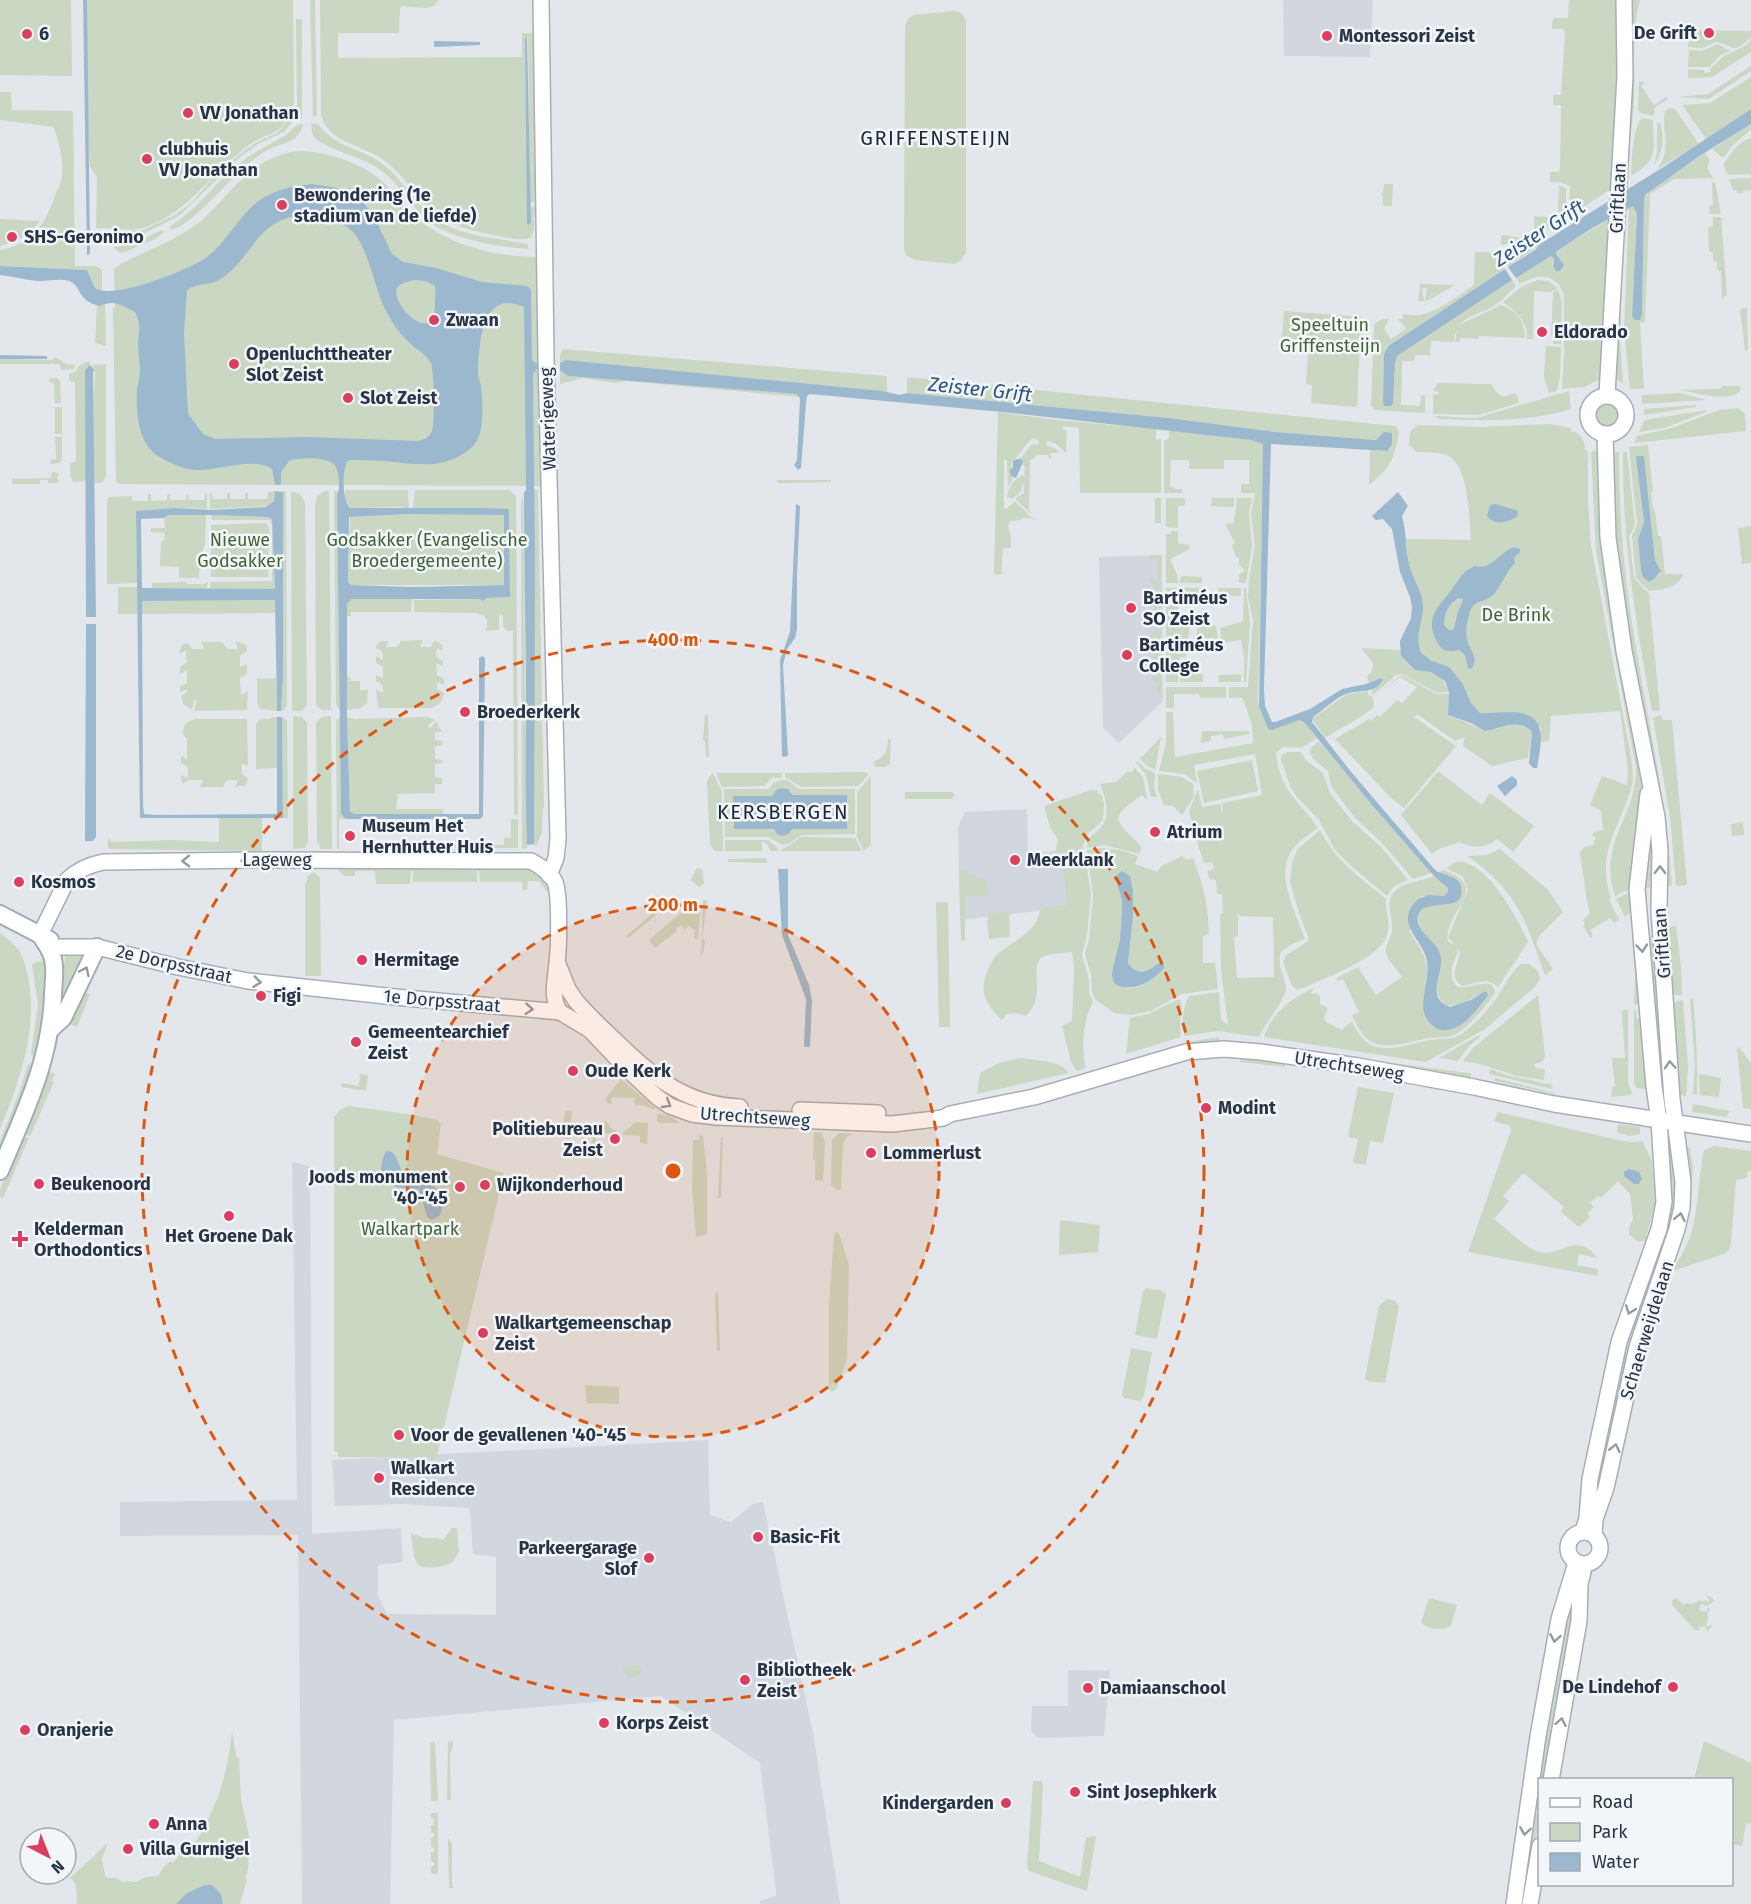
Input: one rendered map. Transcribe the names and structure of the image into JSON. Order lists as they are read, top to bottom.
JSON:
{
  "streets": {
    "street": [
      "Griftlaan",
      "Waterigeweg",
      "Lageweg",
      "2e Dorpsstraat",
      "1e Dorpsstraat",
      "Utrechtseweg",
      "Schaerweijdelaan"
    ]
  },
  "crossings": [
    ["Griftlaan", "Utrechtseweg"],
    ["Griftlaan", "Schaerweijdelaan"],
    ["2e Dorpsstraat", "1e Dorpsstraat"],
    ["1e Dorpsstraat", "Utrechtseweg"],
    ["Utrechtseweg", "Schaerweijdelaan"]
  ],
  "one_way": ["Lageweg", "2e Dorpsstraat", "1e Dorpsstraat"],
  "districts": ["GRIFFENSTEIJN", "KERSBERGEN"],
  "water": ["Zeister Grift"],
  "parks": [
    "Speeltuin Griffensteijn",
    "Nieuwe Godsakker",
    "Godsakker (Evangelische Broedergemeente)",
    "De Brink",
    "Walkartpark"
  ],
  "places": {
    "other": [
      "De Grift",
      "6",
      "Montessori Zeist",
      "VV Jonathan",
      "clubhuis VV Jonathan",
      "Bewondering (1e stadium van de liefde)",
      "SHS-Geronimo",
      "Zwaan",
      "Eldorado",
      "Openluchttheater Slot Zeist",
      "Slot Zeist",
      "Bartiméus SO Zeist",
      "Bartiméus College",
      "Broederkerk",
      "Atrium",
      "Museum Het Hernhutter Huis",
      "Meerklank",
      "Kosmos",
      "Hermitage",
      "Figi",
      "Gemeentearchief Zeist",
      "Oude Kerk",
      "Modint",
      "Politiebureau Zeist",
      "Lommerlust",
      "Beukenoord",
      "Wijkonderhoud",
      "Joods monument '40-'45",
      "Het Groene Dak",
      "Walkartgemeenschap Zeist",
      "Voor de gevallenen '40-'45",
      "Walkart Residence",
      "Basic-Fit",
      "Parkeergarage Slof",
      "Bibliotheek Zeist",
      "De Lindehof",
      "Damiaanschool",
      "Korps Zeist",
      "Oranjerie",
      "Sint Josephkerk",
      "Kindergarden",
      "Anna",
      "Villa Gurnigel"
    ],
    "health": ["Kelderman Orthodontics"]
  },
  "legend": ["Road", "Park", "Water"],
  "north": "bottom right",
  "rings": ["400 m", "200 m"]
}
